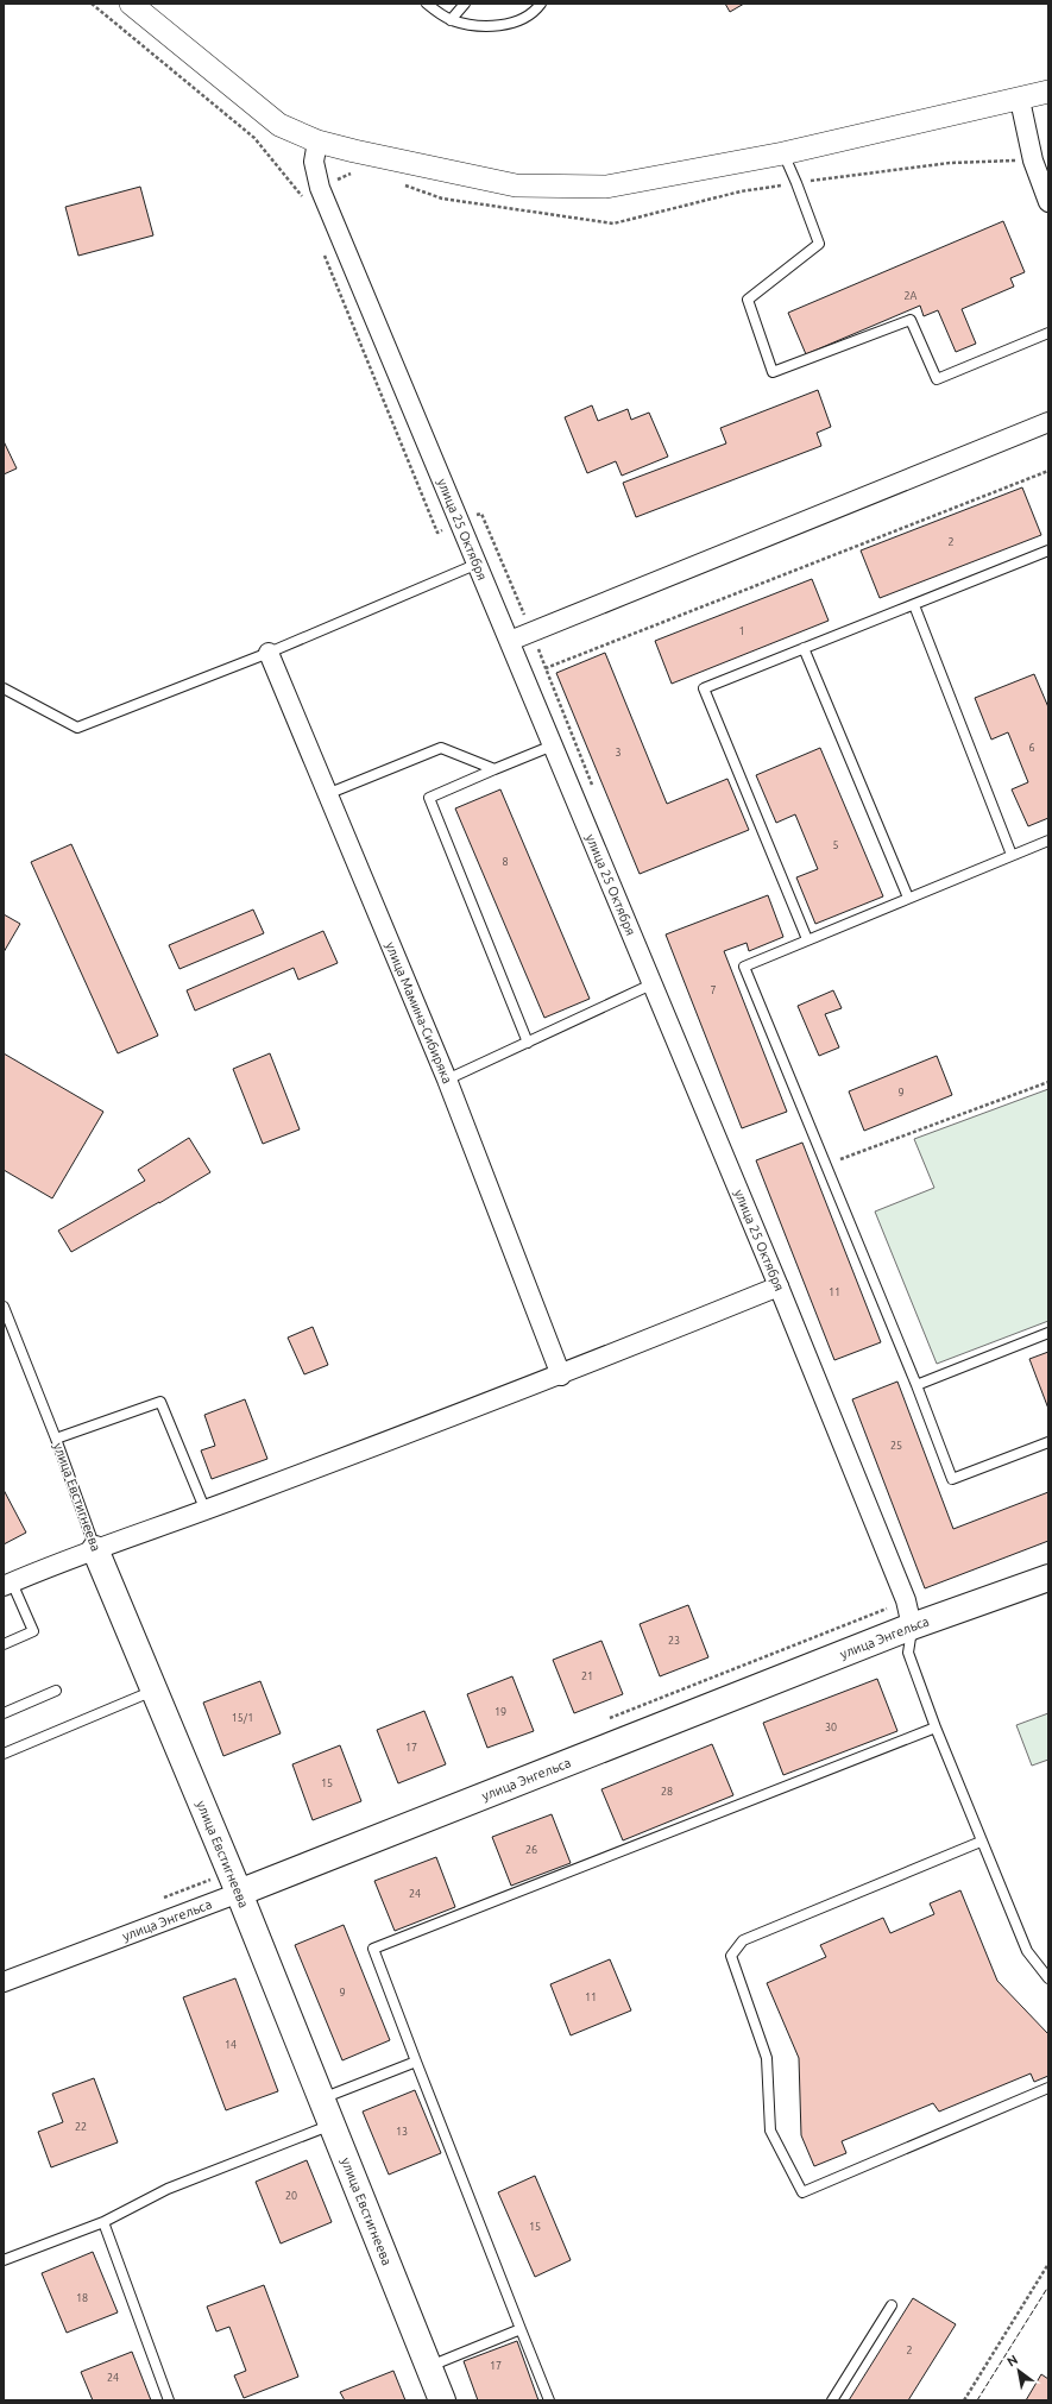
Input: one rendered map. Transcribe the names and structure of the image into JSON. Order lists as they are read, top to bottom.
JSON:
{
  "streets": {
    "main road": ["улица Евстигнеева", "улица Энгельса"],
    "street": ["улица 25 Октября", "улица Мамина-Сибиряка"]
  },
  "crossings": [
    ["улица 25 Октября", "улица Энгельса"],
    ["улица Евстигнеева", "улица Энгельса"]
  ],
  "house_numbers": [
    "2А",
    "2",
    "1",
    "6",
    "3",
    "5",
    "8",
    "7",
    "9",
    "11",
    "25",
    "23",
    "21",
    "19",
    "15/1",
    "30",
    "17",
    "15",
    "28",
    "26",
    "24",
    "9",
    "11",
    "14",
    "22",
    "13",
    "20",
    "15",
    "18",
    "2",
    "17",
    "24"
  ],
  "north": "top left"
}
